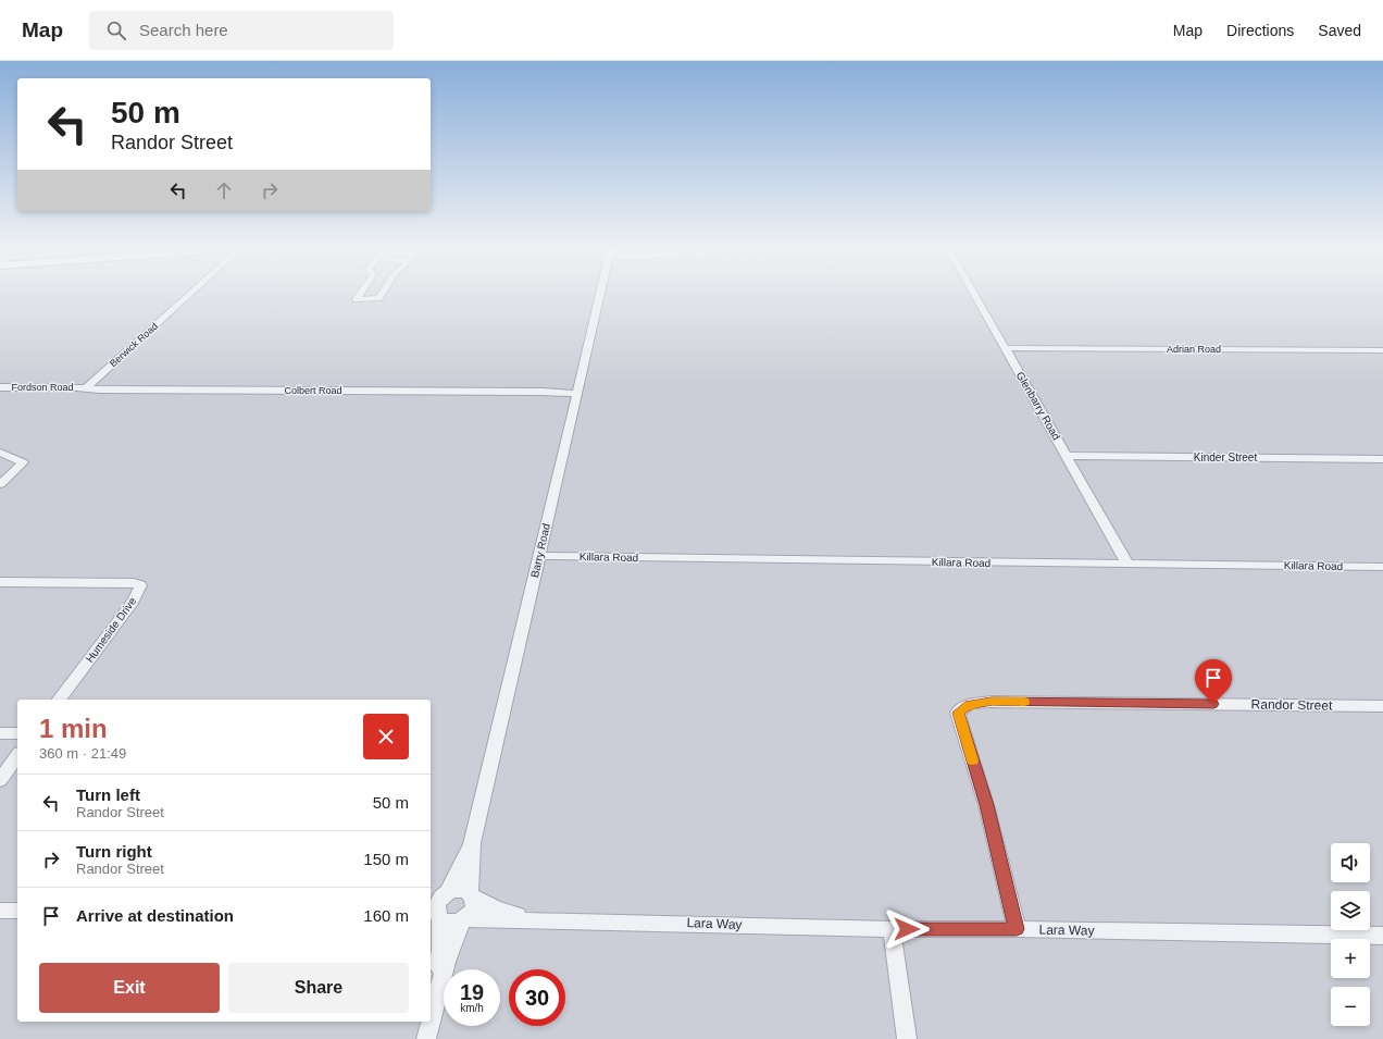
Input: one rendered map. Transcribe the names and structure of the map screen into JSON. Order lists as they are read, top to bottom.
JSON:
{
  "streets": {
    "street": [
      "Berwick Road",
      "Adrian Road",
      "Fordson Road",
      "Colbert Road",
      "Glenbarry Road",
      "Kinder Street",
      "Barry Road",
      "Killara Road",
      "Humeside Drive",
      "Randor Street",
      "Lara Way"
    ]
  },
  "crossings": [
    ["Berwick Road", "Fordson Road"],
    ["Berwick Road", "Colbert Road"],
    ["Adrian Road", "Glenbarry Road"],
    ["Fordson Road", "Colbert Road"],
    ["Colbert Road", "Barry Road"],
    ["Glenbarry Road", "Kinder Street"],
    ["Glenbarry Road", "Killara Road"],
    ["Barry Road", "Killara Road"],
    ["Randor Street", "Lara Way"]
  ],
  "page": {
    "header": "Map",
    "search": "Search here",
    "nav": ["Map", "Directions", "Saved"],
    "turn": ["50 m", "Randor Street"],
    "heading": ["1 min", "360 m · 21:49"],
    "list": [
      {
        "name": "Turn left",
        "note": "Randor Street",
        "value": "50 m"
      },
      {
        "name": "Turn right",
        "note": "Randor Street",
        "value": "150 m"
      },
      {
        "name": "Arrive at destination",
        "value": "160 m"
      }
    ],
    "map_buttons": ["+", "−"],
    "buttons": ["Exit", "Share"],
    "speed": "19 km/h",
    "limit": "30"
  }
}
